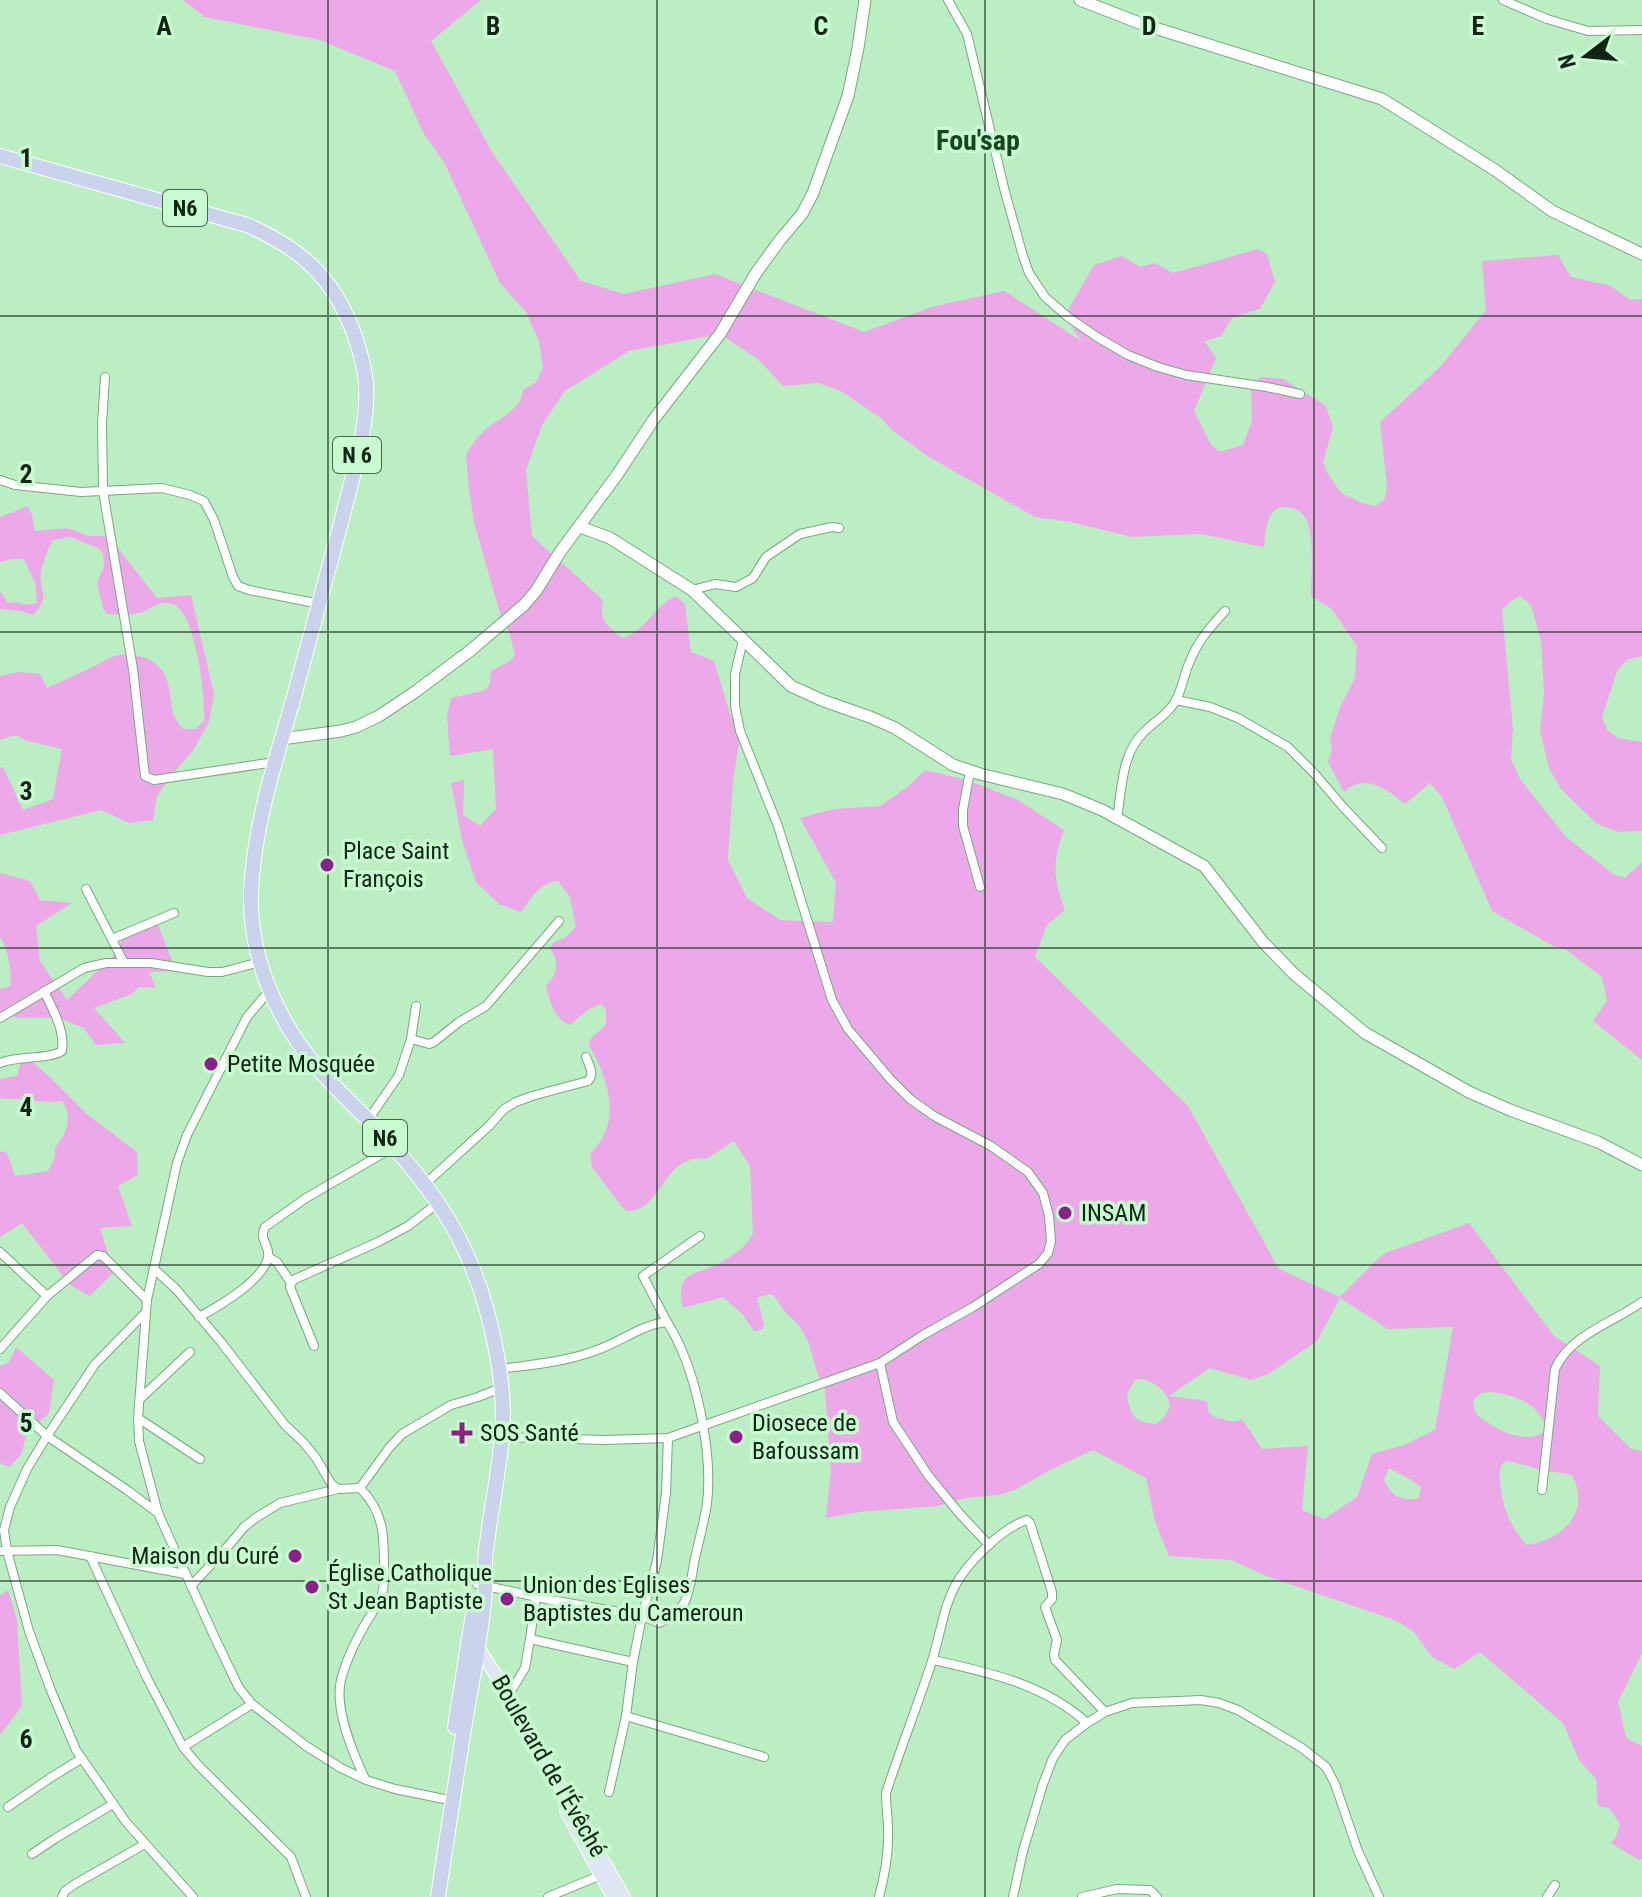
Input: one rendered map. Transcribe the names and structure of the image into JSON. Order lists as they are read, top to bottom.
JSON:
{
  "streets": {
    "highway": ["N6", "N 6"],
    "main road": ["Boulevard de l'Évêché"]
  },
  "crossings": [
    ["N6", "N 6"],
    ["N6", "Boulevard de l'Évêché"]
  ],
  "districts": ["Fou'sap"],
  "places": {
    "other": [
      "Place Saint François",
      "Petite Mosquée",
      "INSAM",
      "Diosece de Bafoussam",
      "Maison du Curé",
      "Église Catholique St Jean Baptiste",
      "Union des Eglises Baptistes du Cameroun"
    ],
    "health": ["SOS Santé"]
  },
  "north": "left",
  "grid": {
    "columns": [
      "A",
      "B",
      "C",
      "D",
      "E"
    ],
    "rows": [
      "1",
      "2",
      "3",
      "4",
      "5",
      "6"
    ]
  }
}
